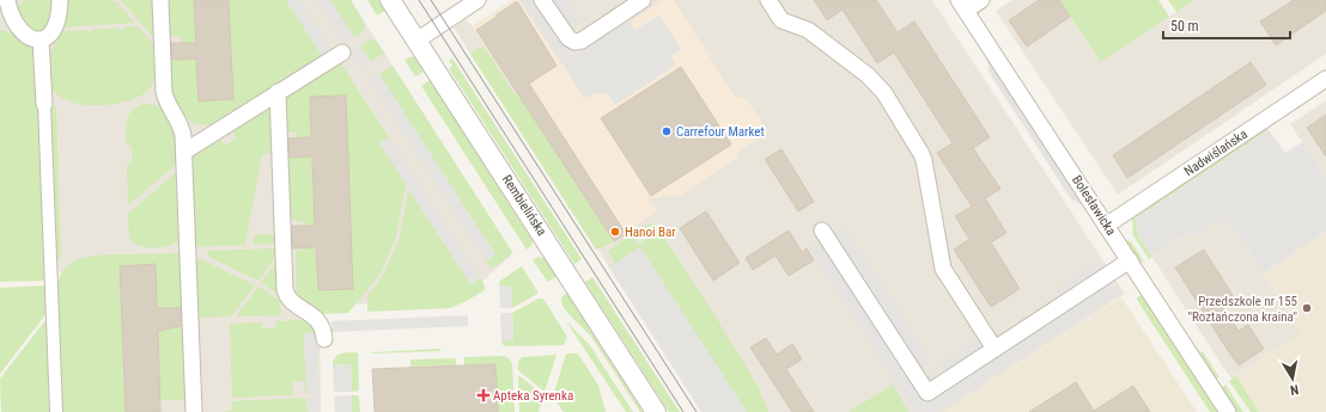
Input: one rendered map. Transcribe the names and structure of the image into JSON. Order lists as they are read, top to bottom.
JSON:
{
  "streets": {
    "street": ["Nadwiślańska", "Rembielińska", "Bolesławicka"]
  },
  "crossings": [
    ["Nadwiślańska", "Bolesławicka"]
  ],
  "places": {
    "other": ["Carrefour Market", "Hanoi Bar", "Przedszkole nr 155 \"Roztańczona kraina\""],
    "health": ["Apteka Syrenka"]
  },
  "scale_bar": "50 m",
  "north": "bottom"
}
